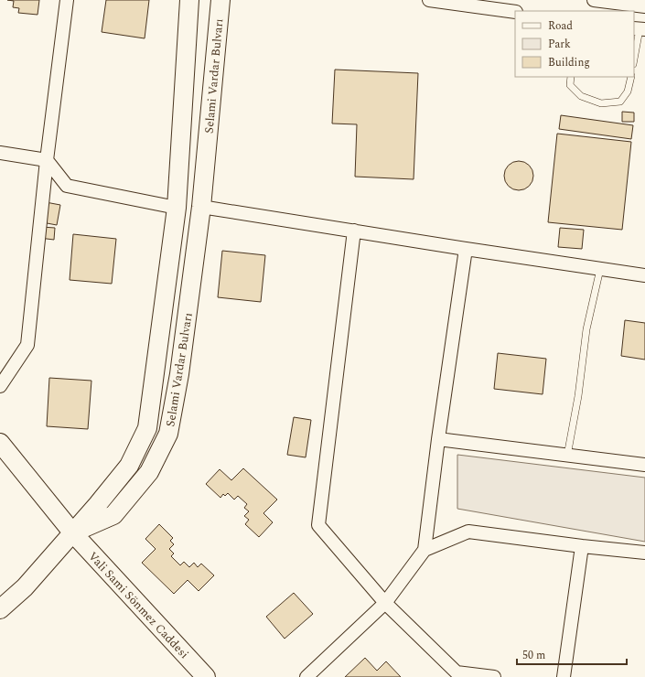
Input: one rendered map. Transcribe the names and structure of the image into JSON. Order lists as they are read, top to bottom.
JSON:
{
  "streets": {
    "street": ["Selami Vardar Bulvarı", "Vali Sami Sönmez Caddesi"]
  },
  "crossings": [
    ["Selami Vardar Bulvarı", "Vali Sami Sönmez Caddesi"]
  ],
  "legend": ["Road", "Park", "Building"],
  "scale_bar": "50 m"
}
